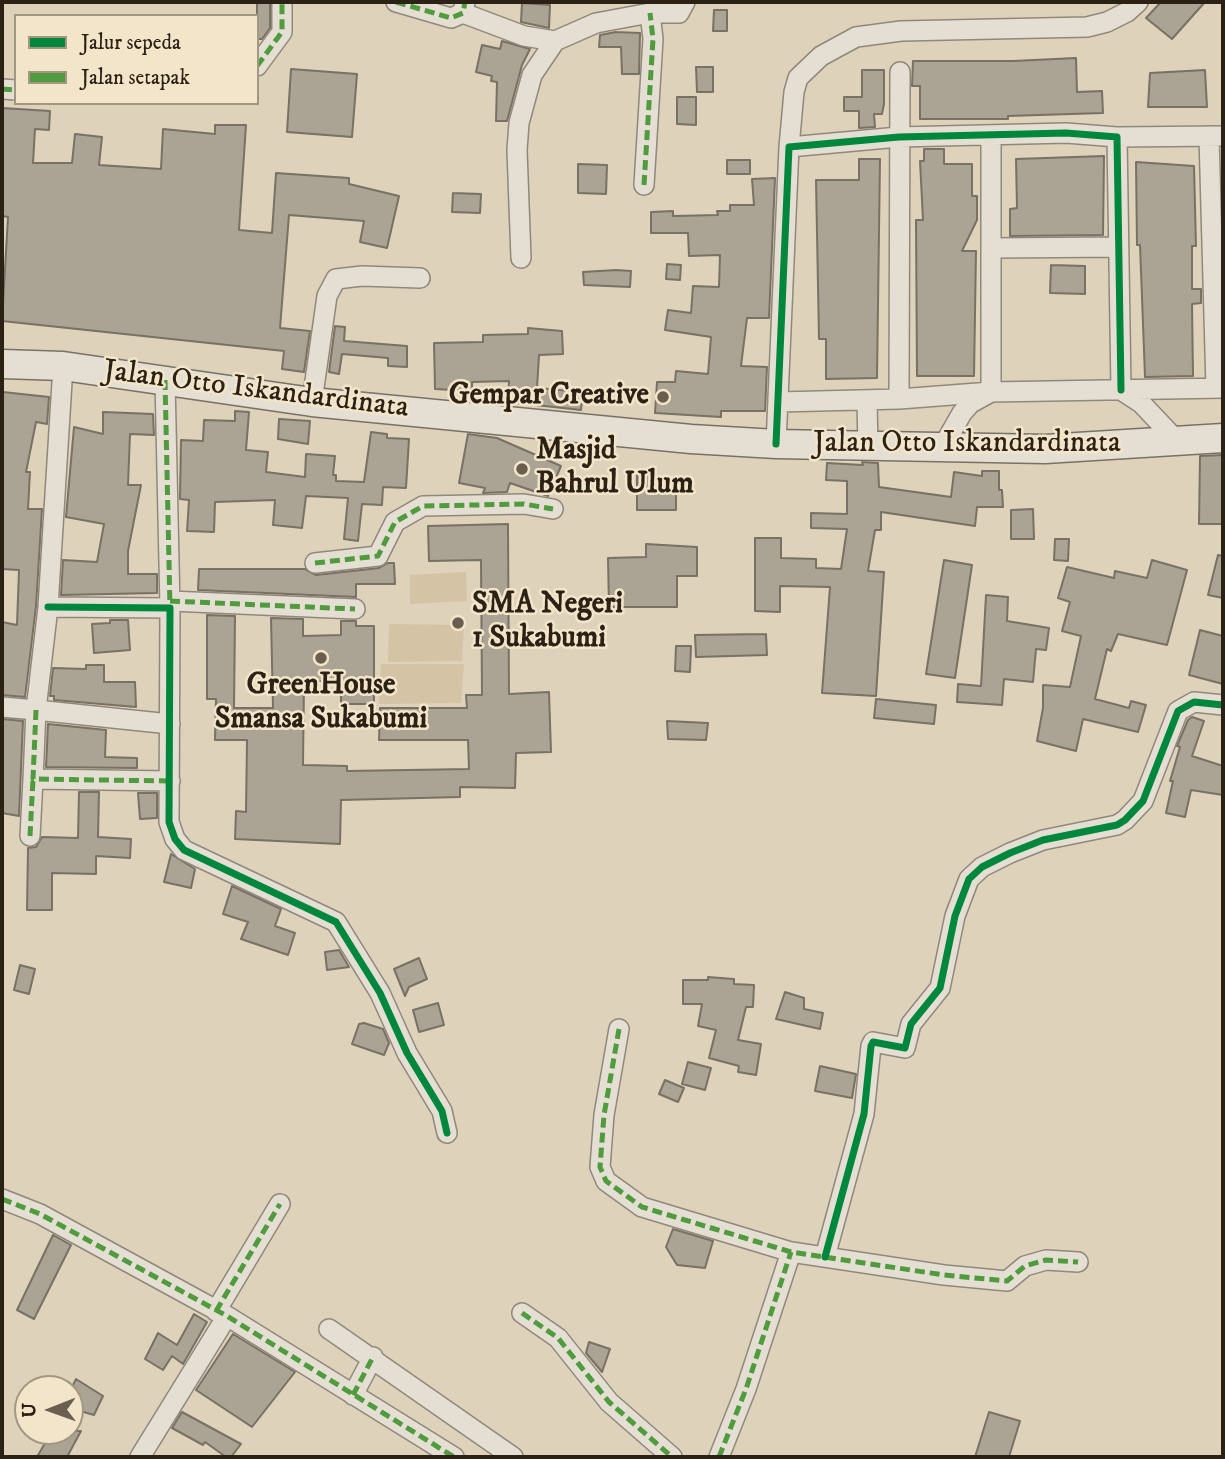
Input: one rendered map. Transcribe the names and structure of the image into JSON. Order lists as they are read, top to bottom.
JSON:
{
  "streets": {
    "main road": ["Jalan Otto Iskandardinata"]
  },
  "places": [
    "Gempar Creative",
    "Masjid Bahrul Ulum",
    "SMA Negeri 1 Sukabumi",
    "GreenHouse Smansa Sukabumi"
  ],
  "legend": ["Jalur sepeda", "Jalan setapak"],
  "north": "left"
}
